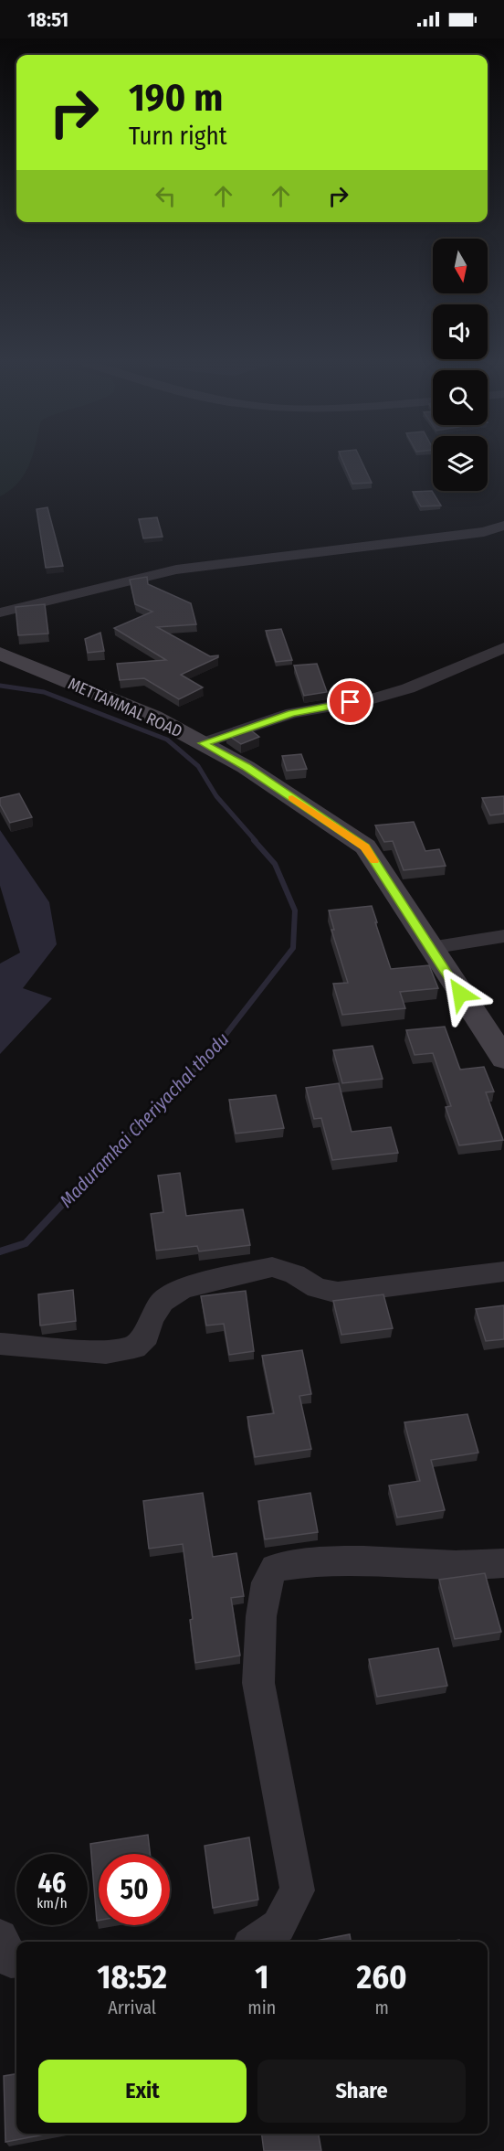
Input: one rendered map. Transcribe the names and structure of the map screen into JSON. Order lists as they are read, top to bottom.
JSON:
{
  "streets": {
    "main road": ["METTAMMAL ROAD"]
  },
  "water": ["Maduramkai Cheriyachal thodu"],
  "north": "bottom",
  "page": {
    "status": "18:51",
    "turn": ["190 m", "Turn right"],
    "speed": "46 km/h",
    "limit": "50",
    "eta": [
      "18:52",
      "Arrival",
      "1",
      "min",
      "260",
      "m"
    ],
    "buttons": ["Exit", "Share"]
  }
}
